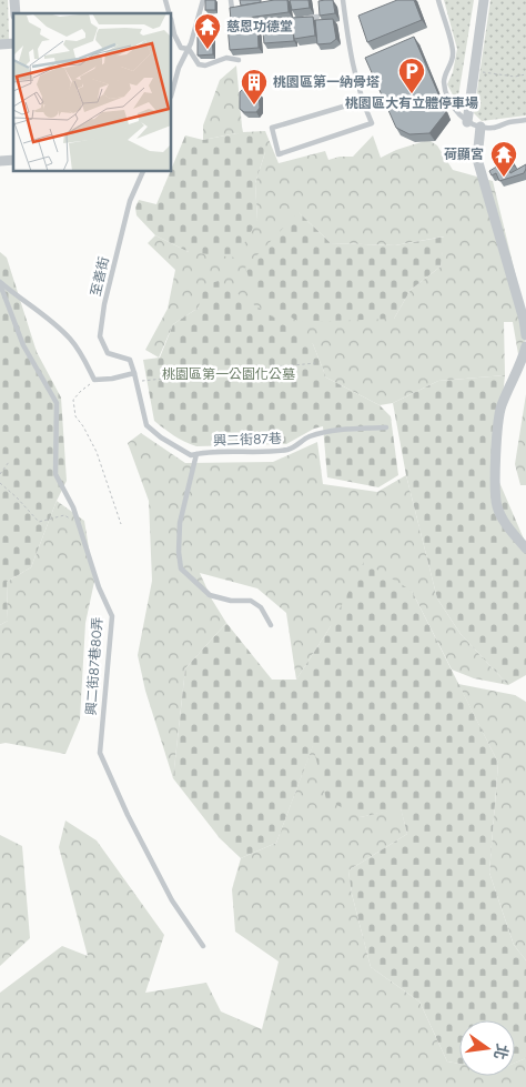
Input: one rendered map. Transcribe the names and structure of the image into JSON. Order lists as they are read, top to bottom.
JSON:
{
  "streets": {
    "lane": ["至善街", "興二街87巷", "興二街87巷80弄"]
  },
  "crossings": [
    ["至善街", "興二街87巷"]
  ],
  "parks": ["桃園區第一公園化公墓"],
  "places": {
    "temple": ["慈恩功德堂", "荷顯宮"],
    "parking": ["桃園區大有立體停車場"],
    "building": ["桃園區第一納骨塔"]
  },
  "north": "right"
}
